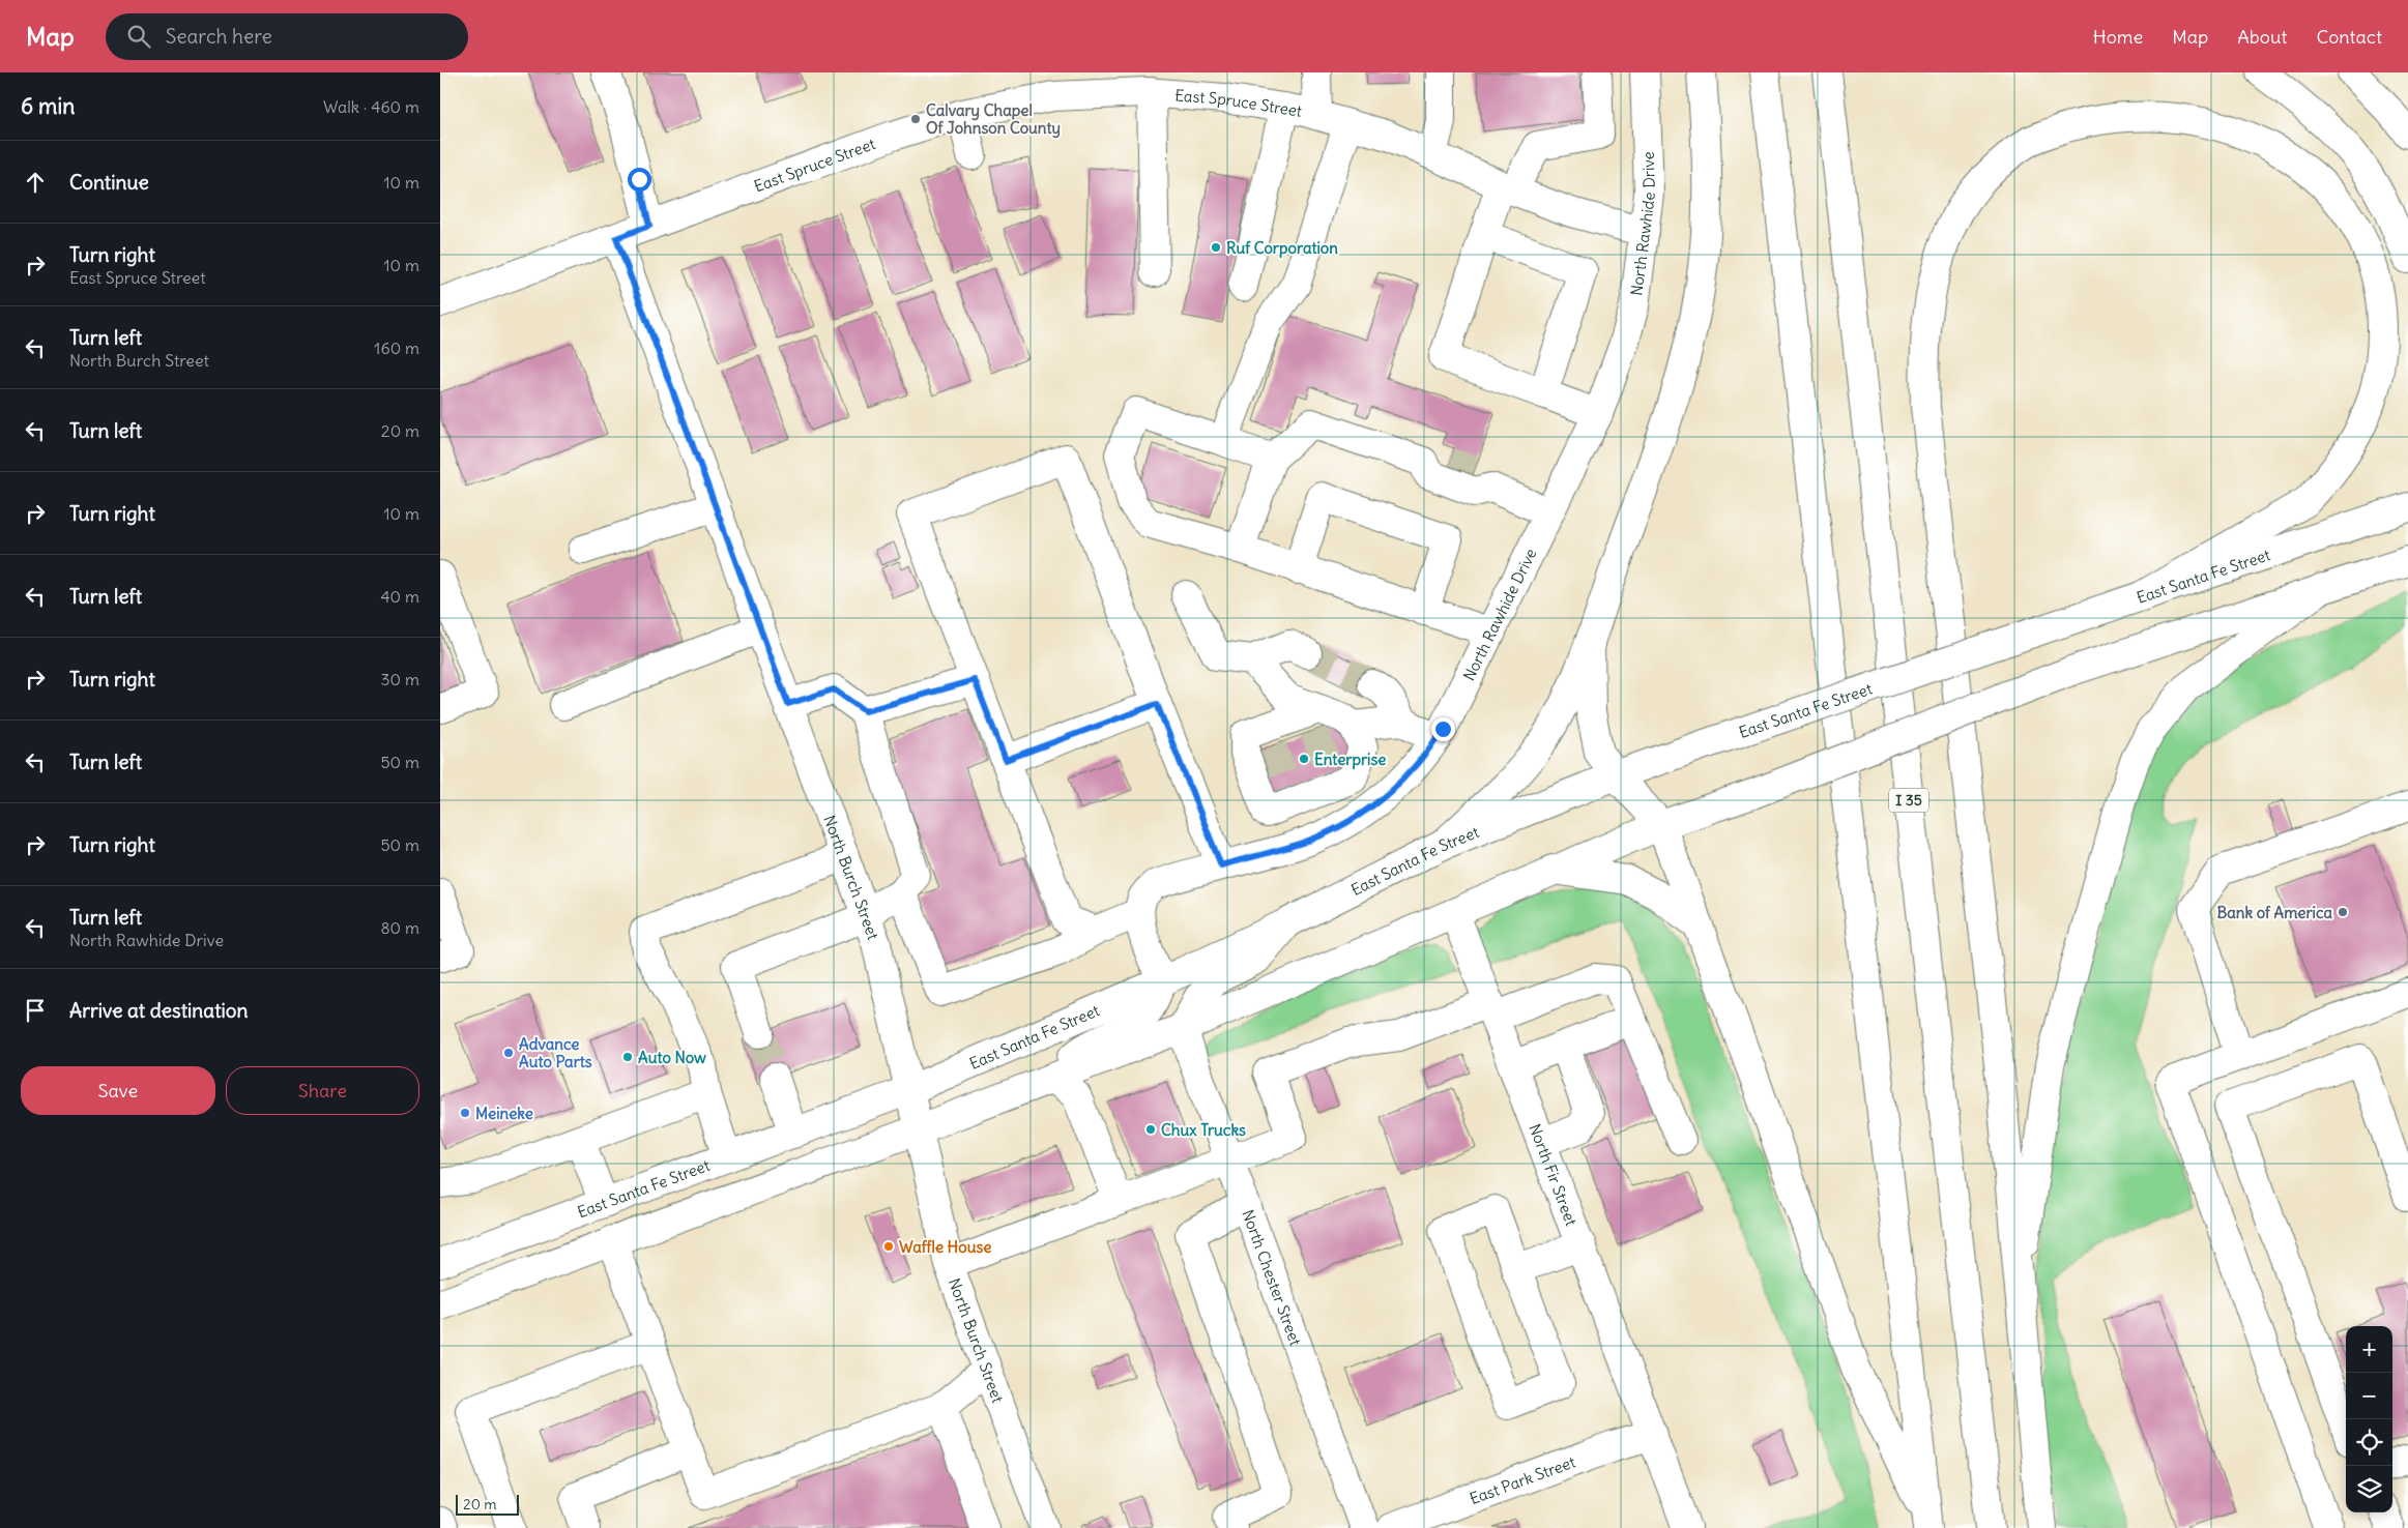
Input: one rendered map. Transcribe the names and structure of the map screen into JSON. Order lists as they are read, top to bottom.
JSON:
{
  "streets": {
    "main road": [
      "East Spruce Street",
      "North Rawhide Drive",
      "East Santa Fe Street",
      "I 35",
      "North Burch Street",
      "North Fir Street",
      "North Chester Street",
      "East Park Street"
    ]
  },
  "crossings": [
    ["East Spruce Street", "North Rawhide Drive"],
    ["East Spruce Street", "North Burch Street"],
    ["East Santa Fe Street", "North Burch Street"],
    ["North Fir Street", "East Park Street"]
  ],
  "places": [
    "Calvary Chapel Of Johnson County",
    "Ruf Corporation",
    "Enterprise",
    "Bank of America",
    "Advance Auto Parts",
    "Auto Now",
    "Meineke",
    "Chux Trucks",
    "Waffle House"
  ],
  "scale_bar": "20 m",
  "page": {
    "header": "Map",
    "search": "Search here",
    "nav": [
      "Home",
      "Map",
      "About",
      "Contact"
    ],
    "heading": ["6 min", "Walk · 460 m"],
    "list": [
      ["Continue", "10 m"],
      ["Turn right", "East Spruce Street", "10 m"],
      ["Turn left", "North Burch Street", "160 m"],
      ["Turn left", "20 m"],
      ["Turn right", "10 m"],
      ["Turn left", "40 m"],
      ["Turn right", "30 m"],
      ["Turn left", "50 m"],
      ["Turn right", "50 m"],
      ["Turn left", "North Rawhide Drive", "80 m"],
      "Arrive at destination"
    ],
    "buttons": ["Save", "Share"],
    "map_buttons": ["+", "−"],
    "scale": "20 m"
  }
}
